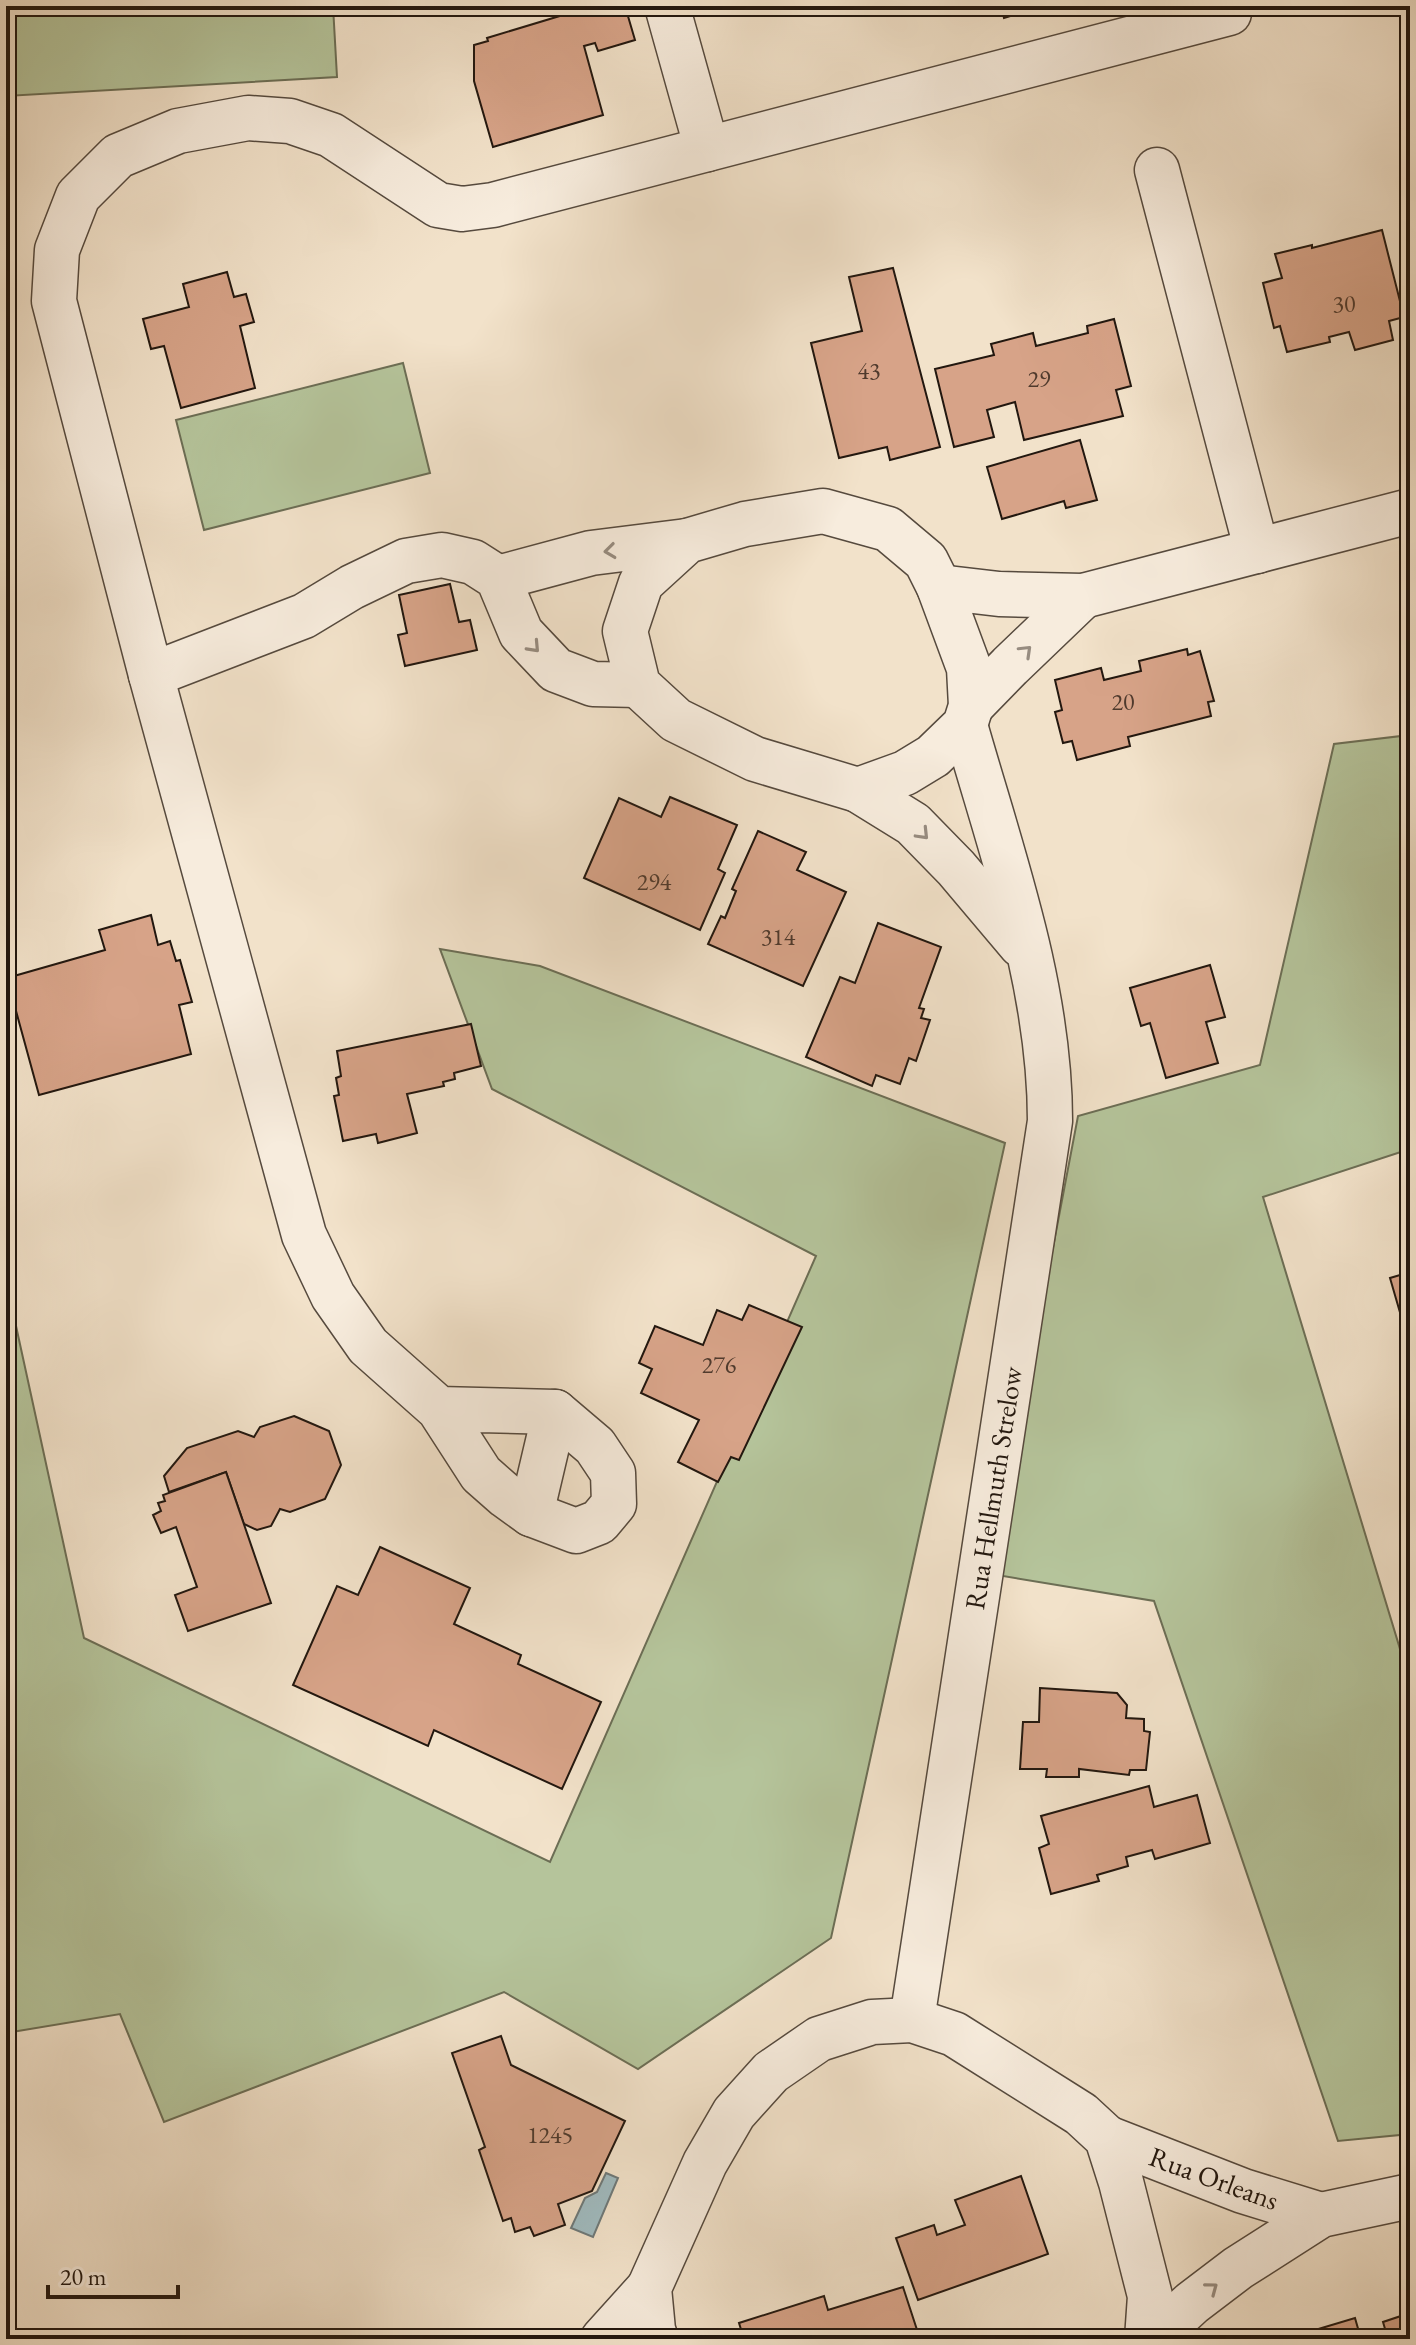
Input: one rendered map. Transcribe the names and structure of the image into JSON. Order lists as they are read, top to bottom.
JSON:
{
  "streets": {
    "street": ["Rua Hellmuth Strelow", "Rua Orleans"]
  },
  "one_way": ["Rua Orleans"],
  "house_numbers": [
    "30",
    "43",
    "29",
    "20",
    "294",
    "314",
    "276",
    "1245"
  ],
  "scale_bar": "20 m"
}
